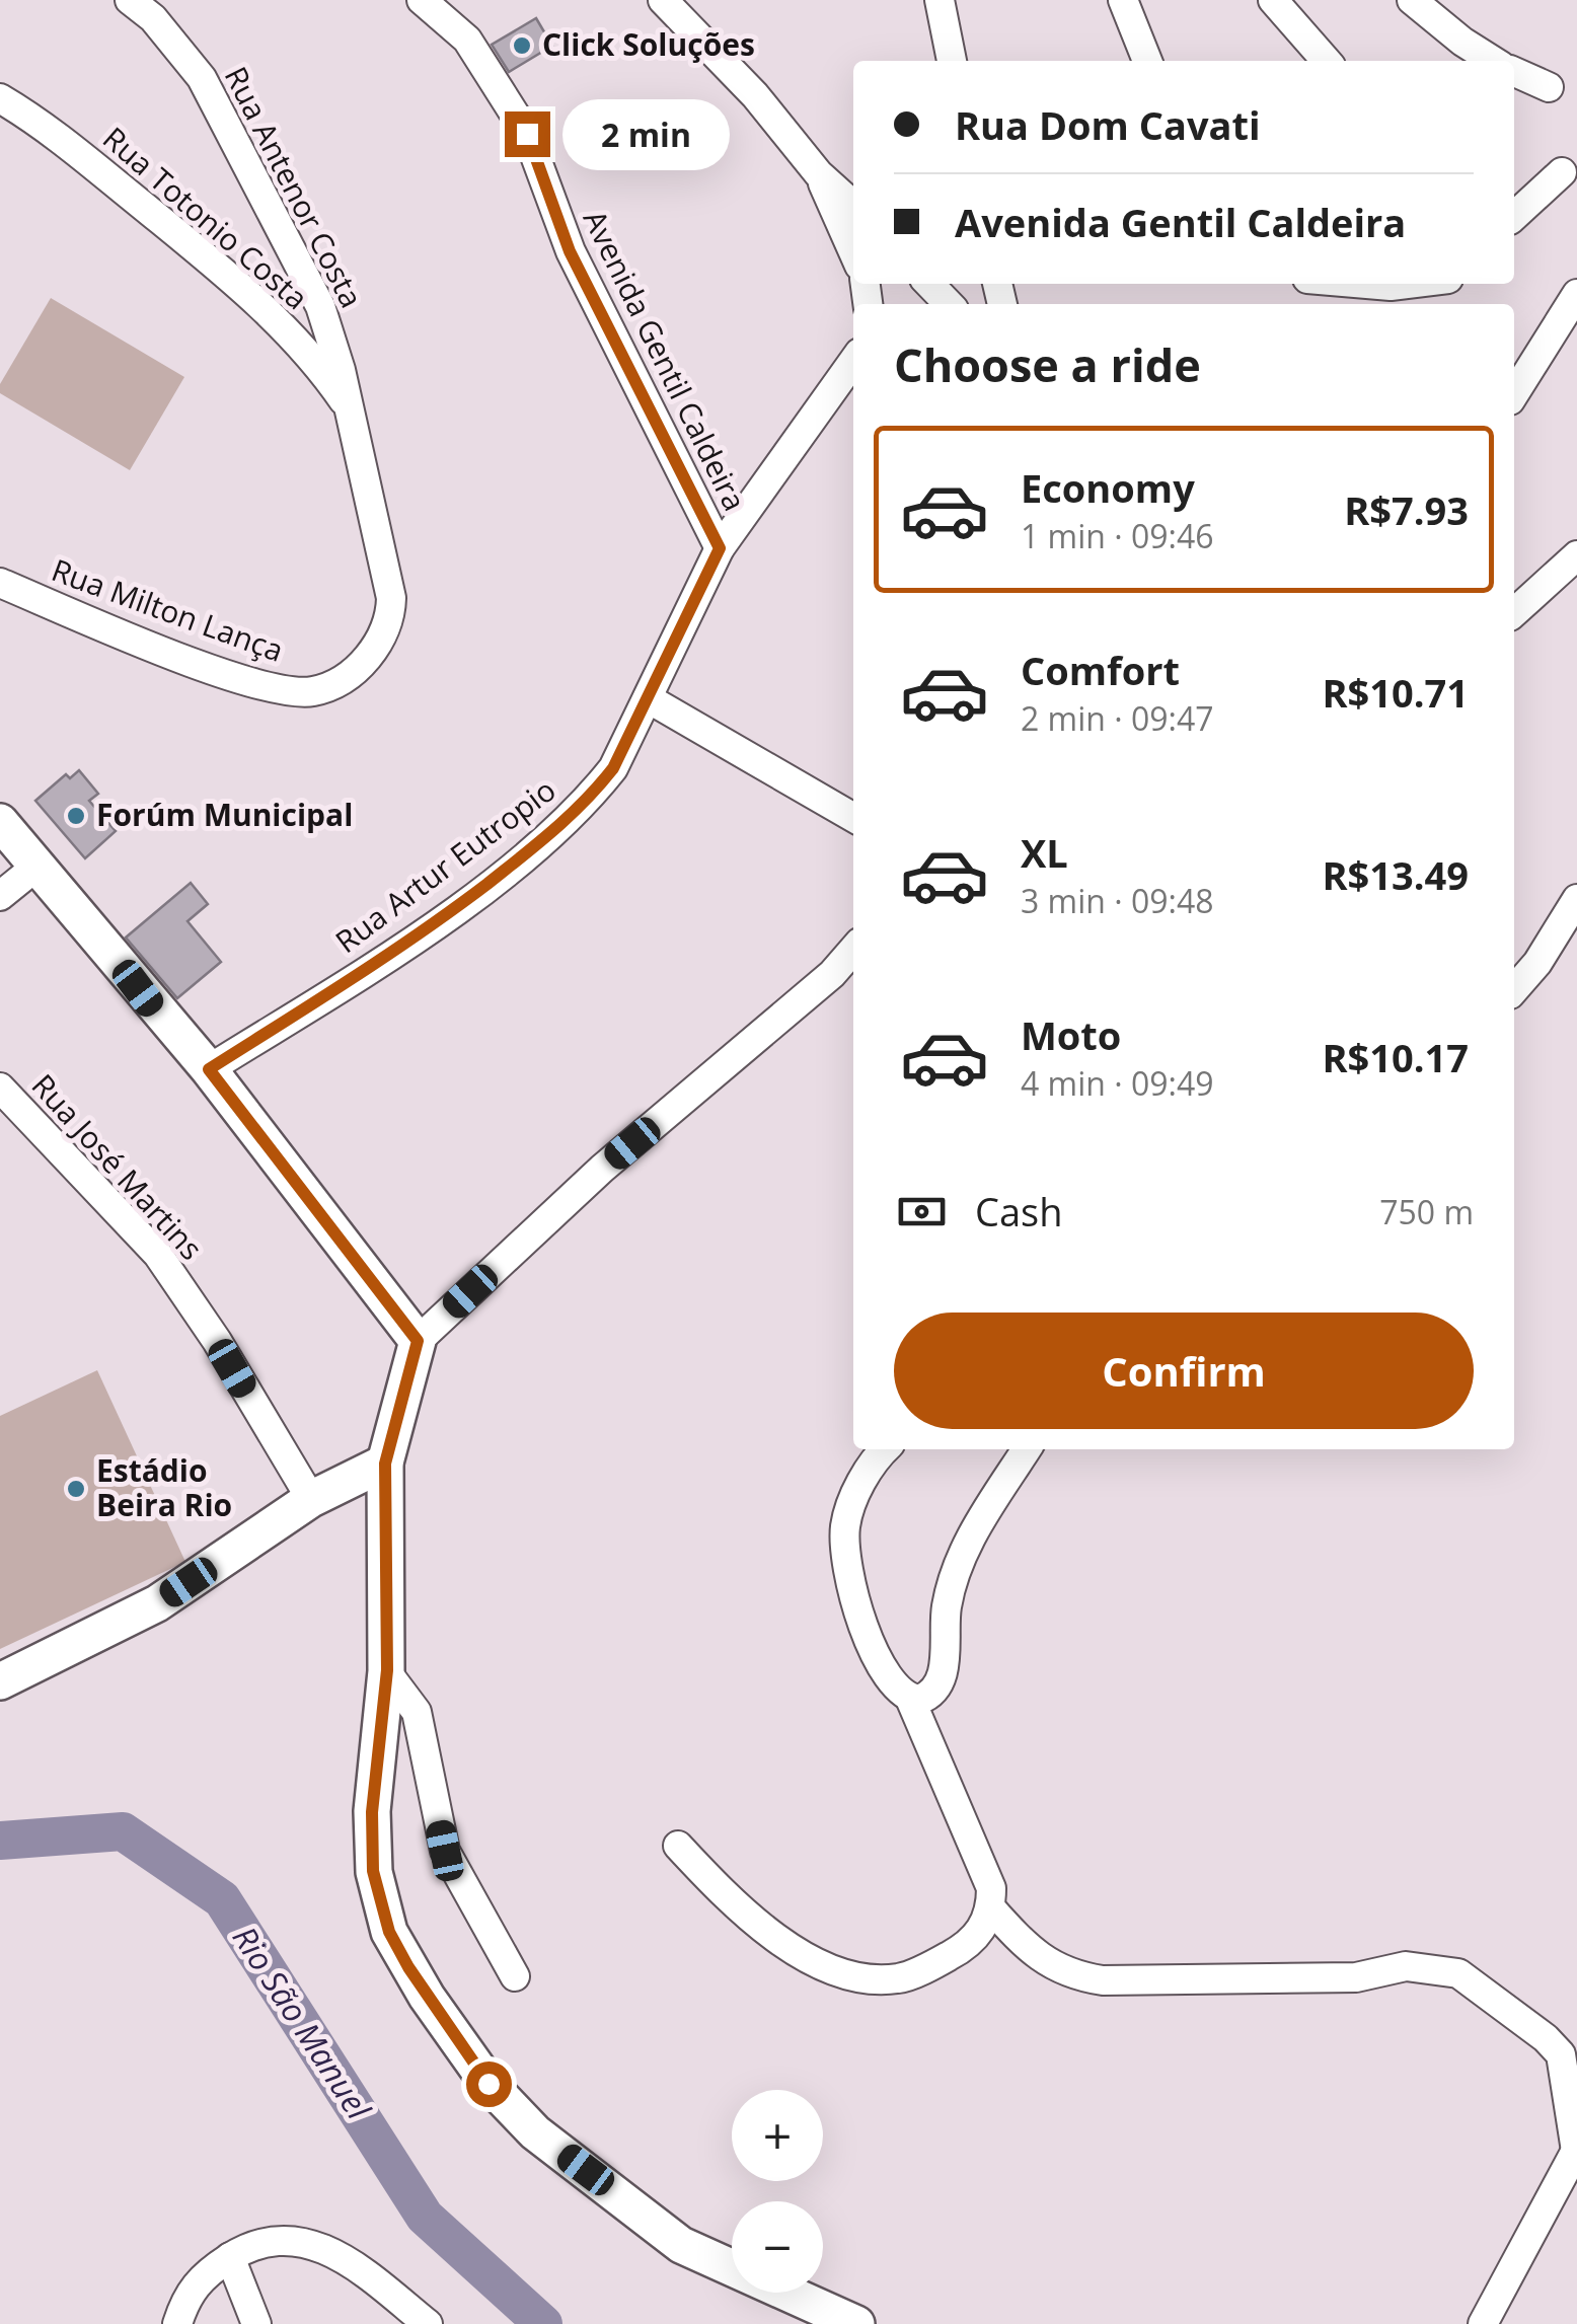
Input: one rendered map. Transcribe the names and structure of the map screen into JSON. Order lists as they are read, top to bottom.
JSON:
{
  "streets": {
    "street": [
      "Rua Antenor Costa",
      "Rua Totonio Costa",
      "Avenida Gentil Caldeira",
      "Rua Milton Lança",
      "Rua Artur Eutropio",
      "Rua José Martins"
    ]
  },
  "crossings": [
    ["Rua Antenor Costa", "Rua Milton Lança"],
    ["Rua Totonio Costa", "Rua Milton Lança"],
    ["Avenida Gentil Caldeira", "Rua Artur Eutropio"]
  ],
  "water": ["Rio São Manuel"],
  "places": ["Click Soluções", "Forúm Municipal", "Estádio Beira Rio"],
  "page": {
    "banner": ["Rua Dom Cavati", "Avenida Gentil Caldeira"],
    "bubble": "2 min",
    "heading": "Choose a ride",
    "list": [
      {
        "name": "Economy",
        "note": "1 min · 09:46",
        "value": "R$7.93"
      },
      {
        "name": "Comfort",
        "note": "2 min · 09:47",
        "value": "R$10.71"
      },
      {
        "name": "XL",
        "note": "3 min · 09:48",
        "value": "R$13.49"
      },
      {
        "name": "Moto",
        "note": "4 min · 09:49",
        "value": "R$10.17"
      }
    ],
    "pay": ["Cash", "750 m"],
    "buttons": "Confirm",
    "map_buttons": ["+", "−"]
  }
}
